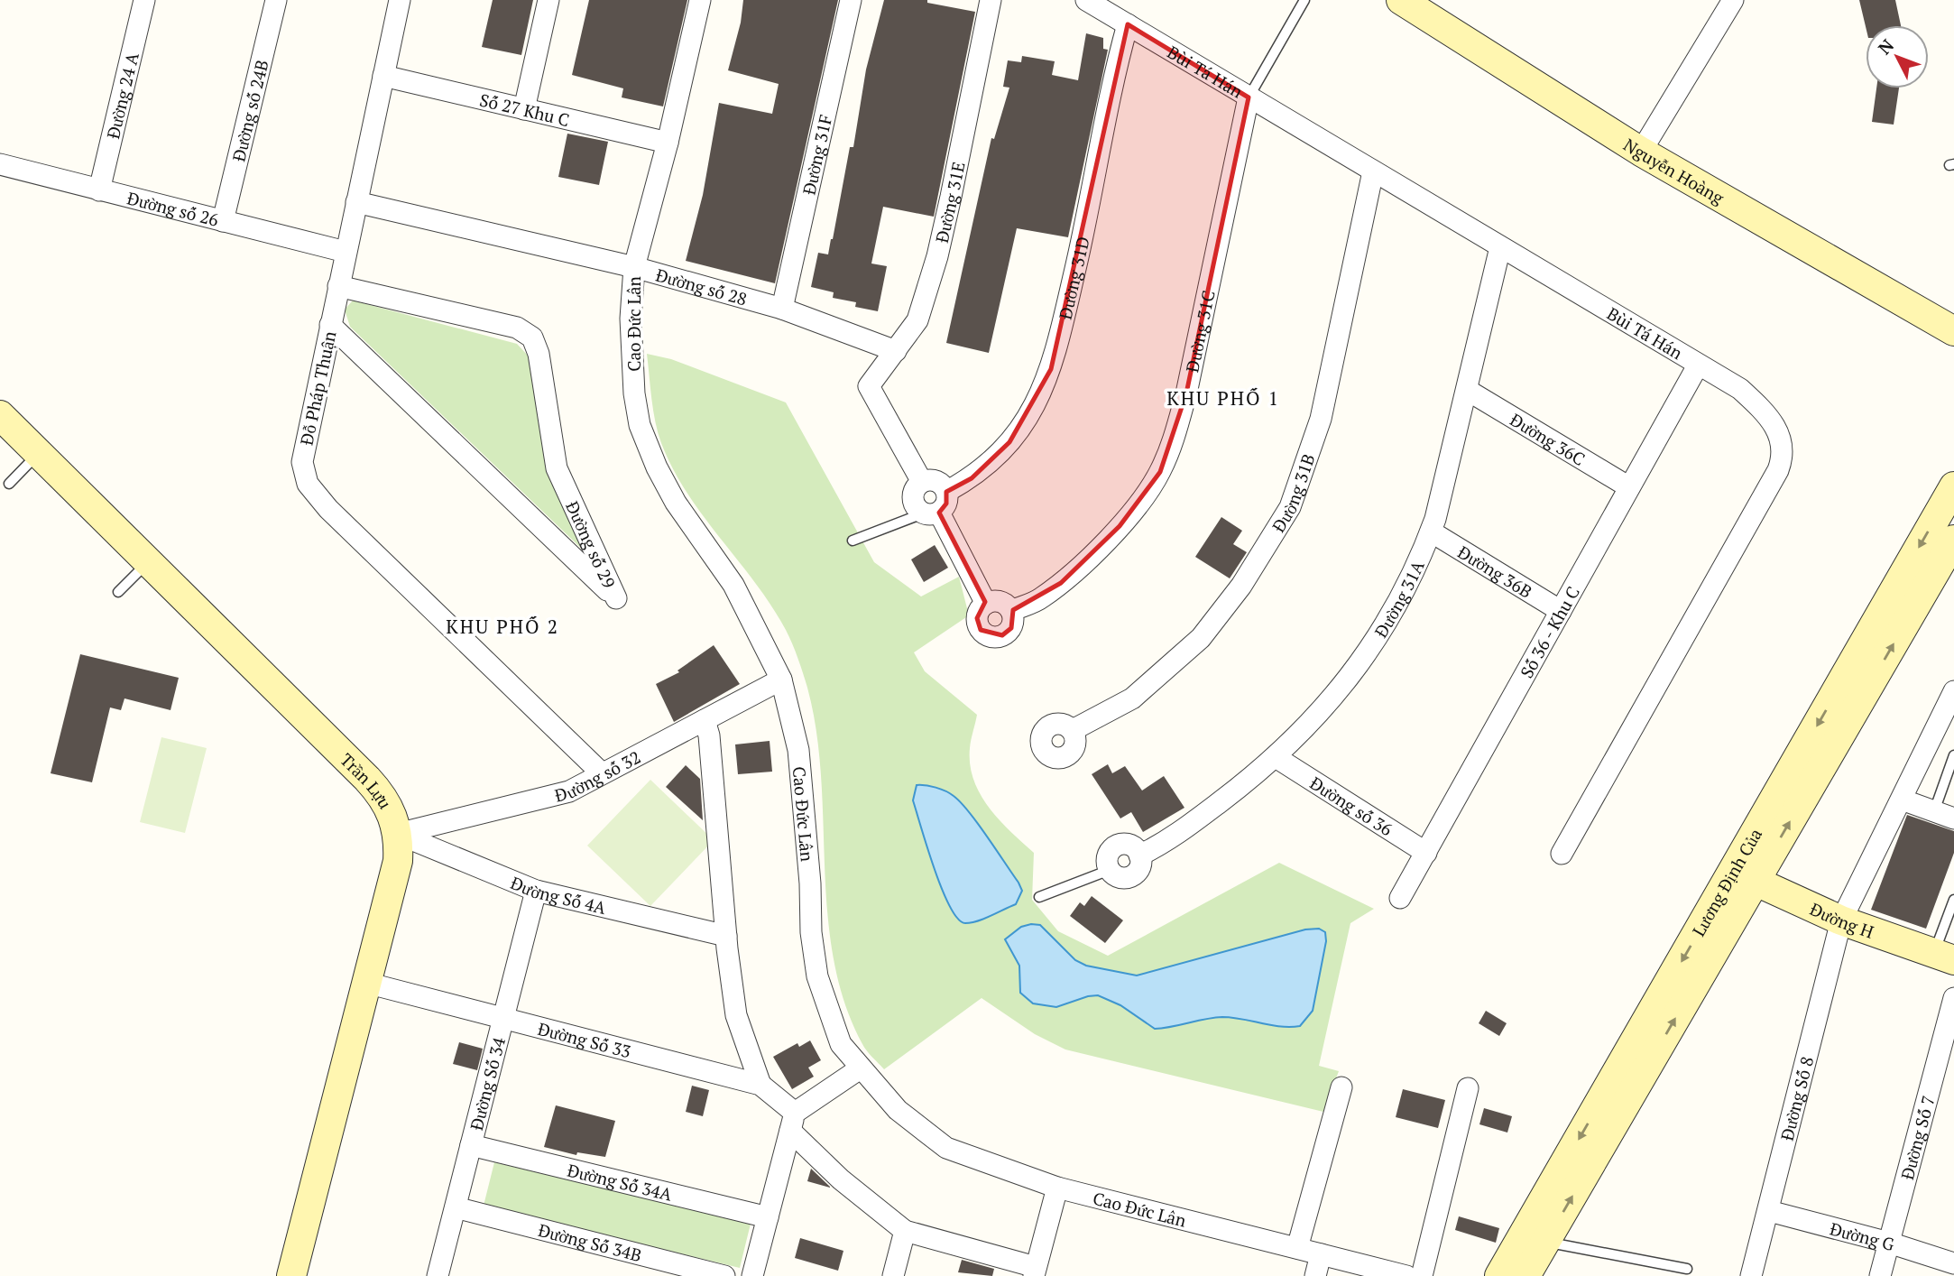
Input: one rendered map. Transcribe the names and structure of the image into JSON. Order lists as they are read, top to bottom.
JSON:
{
  "streets": {
    "street": [
      "Bùi Tá Hán",
      "Đường 24 A",
      "Số 27 Khu C",
      "Đường số 24B",
      "Đường 31F",
      "Nguyễn Hoàng",
      "Đường 31E",
      "Đường số 26",
      "Đường 31D",
      "Đường số 28",
      "Cao Đức Lân",
      "Đường 31C",
      "Đỗ Pháp Thuận",
      "Đường 36C",
      "Đường 31B",
      "Đường số 29",
      "Đường 36B",
      "Đường 31A",
      "Số 36 - Khu C",
      "Đường số 32",
      "Trần Lựu",
      "Đường số 36",
      "Lương Định Của",
      "Đường Số 4A",
      "Đường H",
      "Đường Số 33",
      "Đường Số 34",
      "Đường Số 8",
      "Đường Số 7",
      "Đường Số 34A",
      "Đường G",
      "Đường Số 34B"
    ]
  },
  "crossings": [
    ["Bùi Tá Hán", "Đường 31D"],
    ["Bùi Tá Hán", "Đường 31C"],
    ["Bùi Tá Hán", "Đường 31B"],
    ["Bùi Tá Hán", "Đường 31A"],
    ["Bùi Tá Hán", "Số 36 - Khu C"],
    ["Đường 24 A", "Đường số 26"],
    ["Số 27 Khu C", "Cao Đức Lân"],
    ["Số 27 Khu C", "Đỗ Pháp Thuận"],
    ["Đường số 24B", "Đường số 26"],
    ["Đường 31F", "Đường số 28"],
    ["Đường 31E", "Đường 31D"],
    ["Đường 31E", "Đường số 28"],
    ["Đường số 26", "Đỗ Pháp Thuận"],
    ["Đường số 28", "Cao Đức Lân"],
    ["Đường số 28", "Đỗ Pháp Thuận"],
    ["Cao Đức Lân", "Đường số 32"],
    ["Đỗ Pháp Thuận", "Đường số 29"],
    ["Đỗ Pháp Thuận", "Đường số 32"],
    ["Đường 36C", "Đường 31A"],
    ["Đường 36C", "Số 36 - Khu C"],
    ["Đường 36B", "Đường 31A"],
    ["Đường 36B", "Số 36 - Khu C"],
    ["Đường 31A", "Đường số 36"],
    ["Số 36 - Khu C", "Đường số 36"],
    ["Đường số 32", "Trần Lựu"],
    ["Đường số 32", "Đường Số 4A"],
    ["Trần Lựu", "Đường Số 4A"],
    ["Trần Lựu", "Đường Số 33"],
    ["Lương Định Của", "Đường H"],
    ["Đường Số 4A", "Đường Số 34"],
    ["Đường H", "Đường Số 8"],
    ["Đường Số 33", "Đường Số 34"],
    ["Đường Số 34", "Đường Số 34A"],
    ["Đường Số 34", "Đường Số 34B"],
    ["Đường Số 8", "Đường G"],
    ["Đường Số 7", "Đường G"]
  ],
  "districts": ["KHU PHỐ 1", "KHU PHỐ 2"],
  "north": "top left"
}
